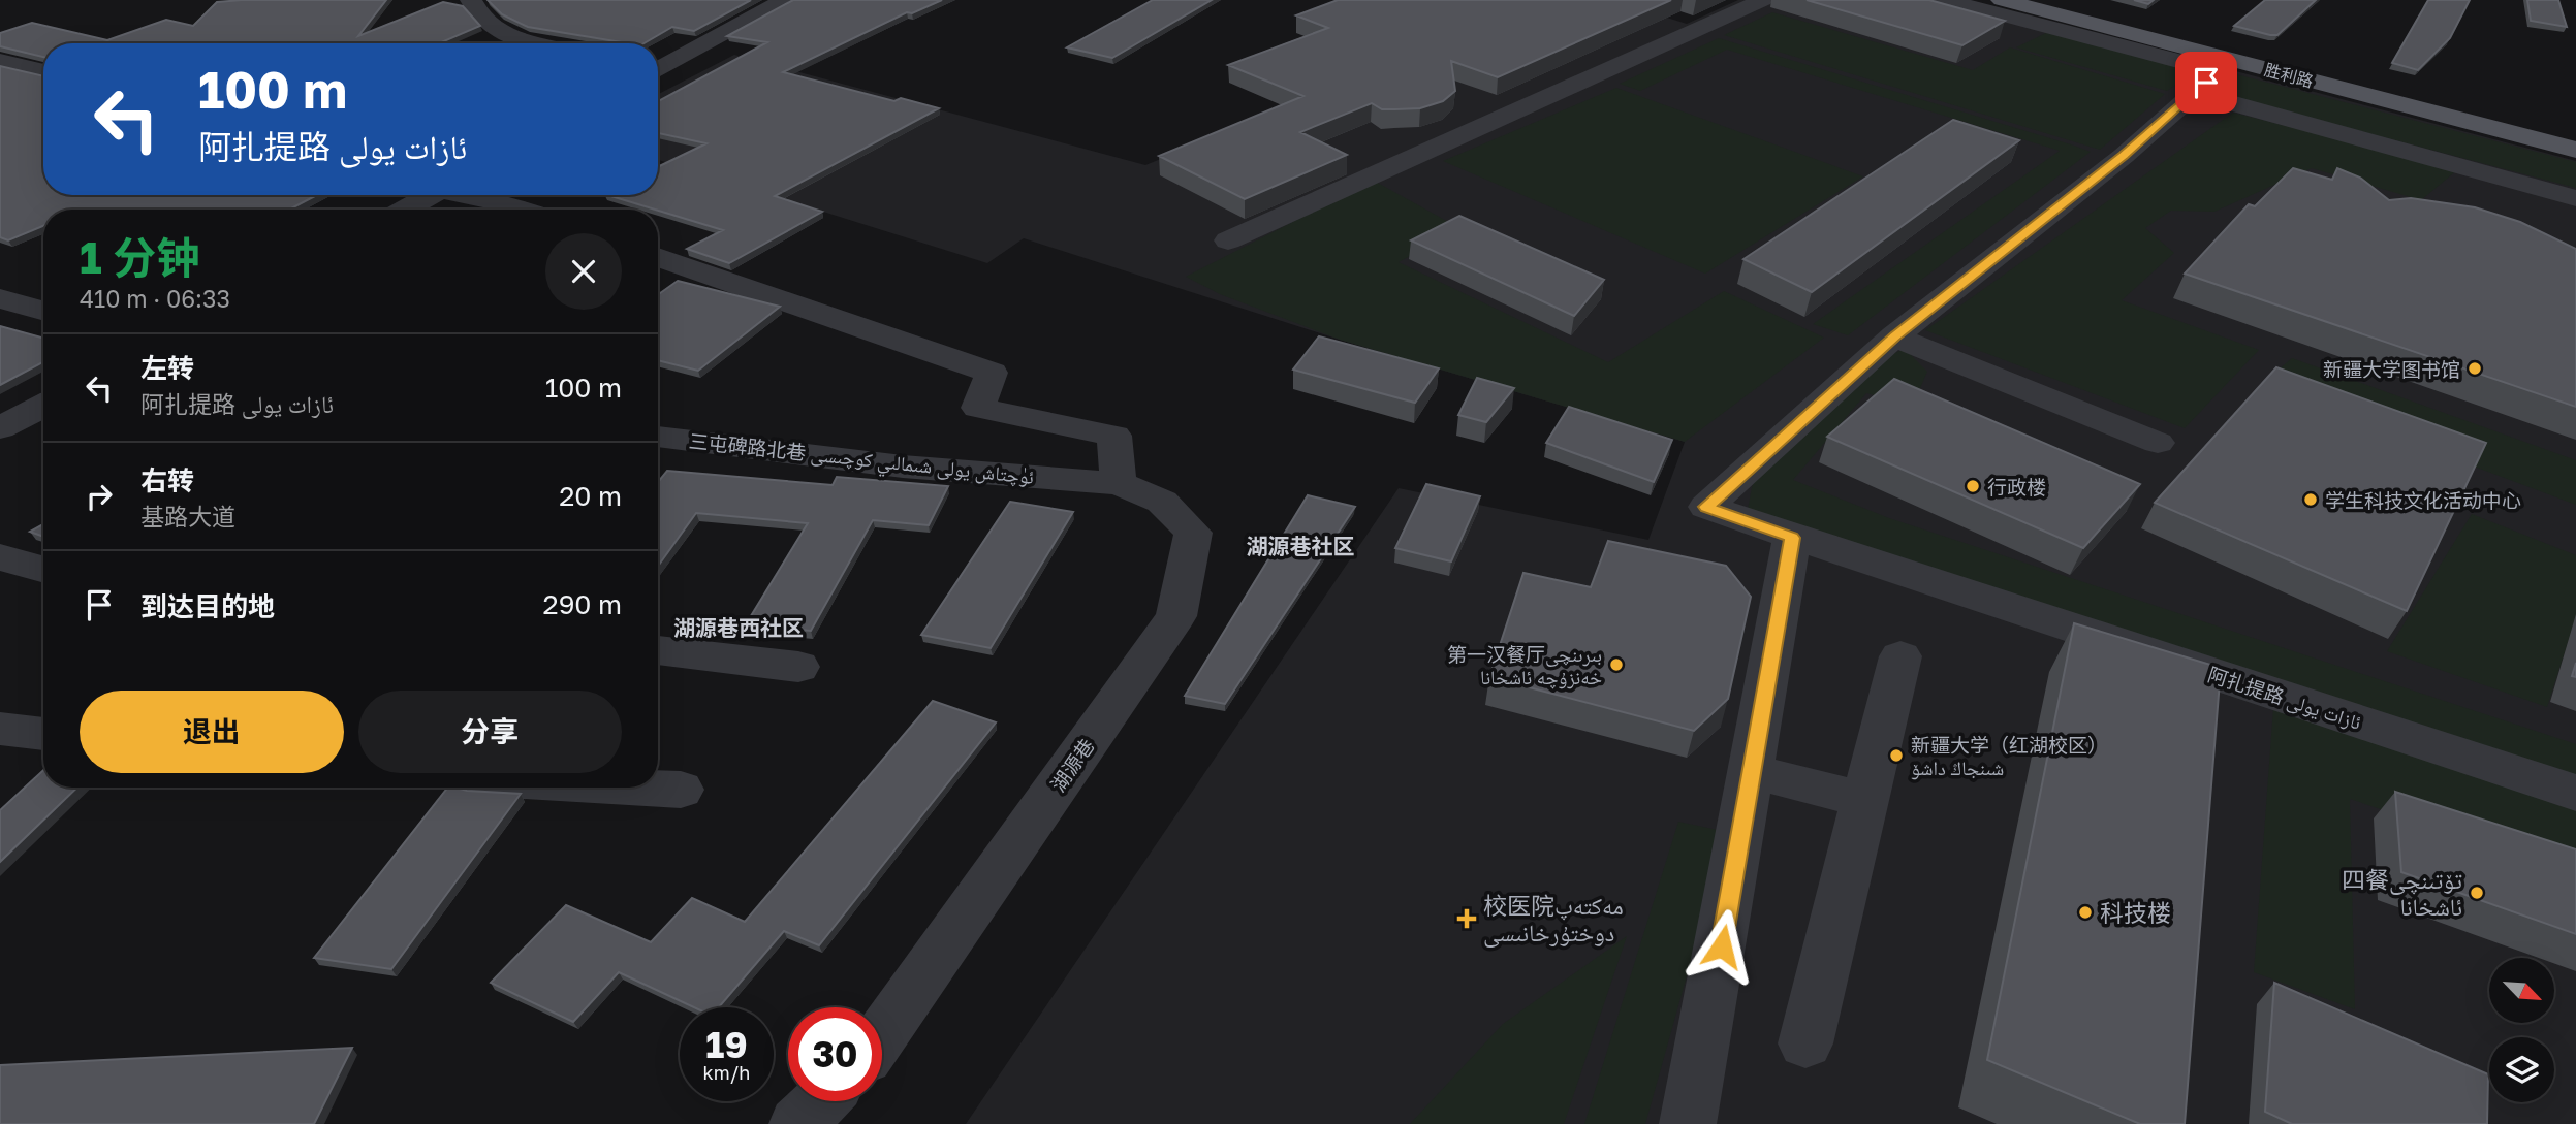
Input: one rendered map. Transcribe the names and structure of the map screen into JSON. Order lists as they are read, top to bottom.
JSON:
{
  "streets": {
    "main road": ["胜利路"],
    "street": ["三屯碑路北巷 ئۈچتاش يولى شىمالىي كوچىسى", "阿扎提路 ئازات يولى", "湖源巷"]
  },
  "crossings": [
    ["三屯碑路北巷 ئۈچتاش يولى شىمالىي كوچىسى", "湖源巷"]
  ],
  "districts": ["湖源巷社区", "湖源巷西社区"],
  "places": {
    "other": [
      "新疆大学图书馆",
      "行政楼",
      "学生科技文化活动中心",
      "第一汉餐厅بىرىنچى خەنزۇچە ئاشخانا",
      "新疆大学（红湖校区） شىنجاڭ داشۆ",
      "四餐تۆتىنچى ئاشخانا",
      "科技楼"
    ],
    "health": ["校医院مەكتەپ دوختۇرخانىسى"]
  },
  "north": "bottom right",
  "page": {
    "turn": ["100 m", "阿扎提路 ئازات يولى"],
    "heading": ["1 分钟", "410 m · 06:33"],
    "list": [
      {
        "name": "左转",
        "note": "阿扎提路 ئازات يولى",
        "value": "100 m"
      },
      {
        "name": "右转",
        "note": "基路大道",
        "value": "20 m"
      },
      {
        "name": "到达目的地",
        "value": "290 m"
      }
    ],
    "buttons": ["退出", "分享"],
    "speed": "19 km/h",
    "limit": "30"
  }
}
